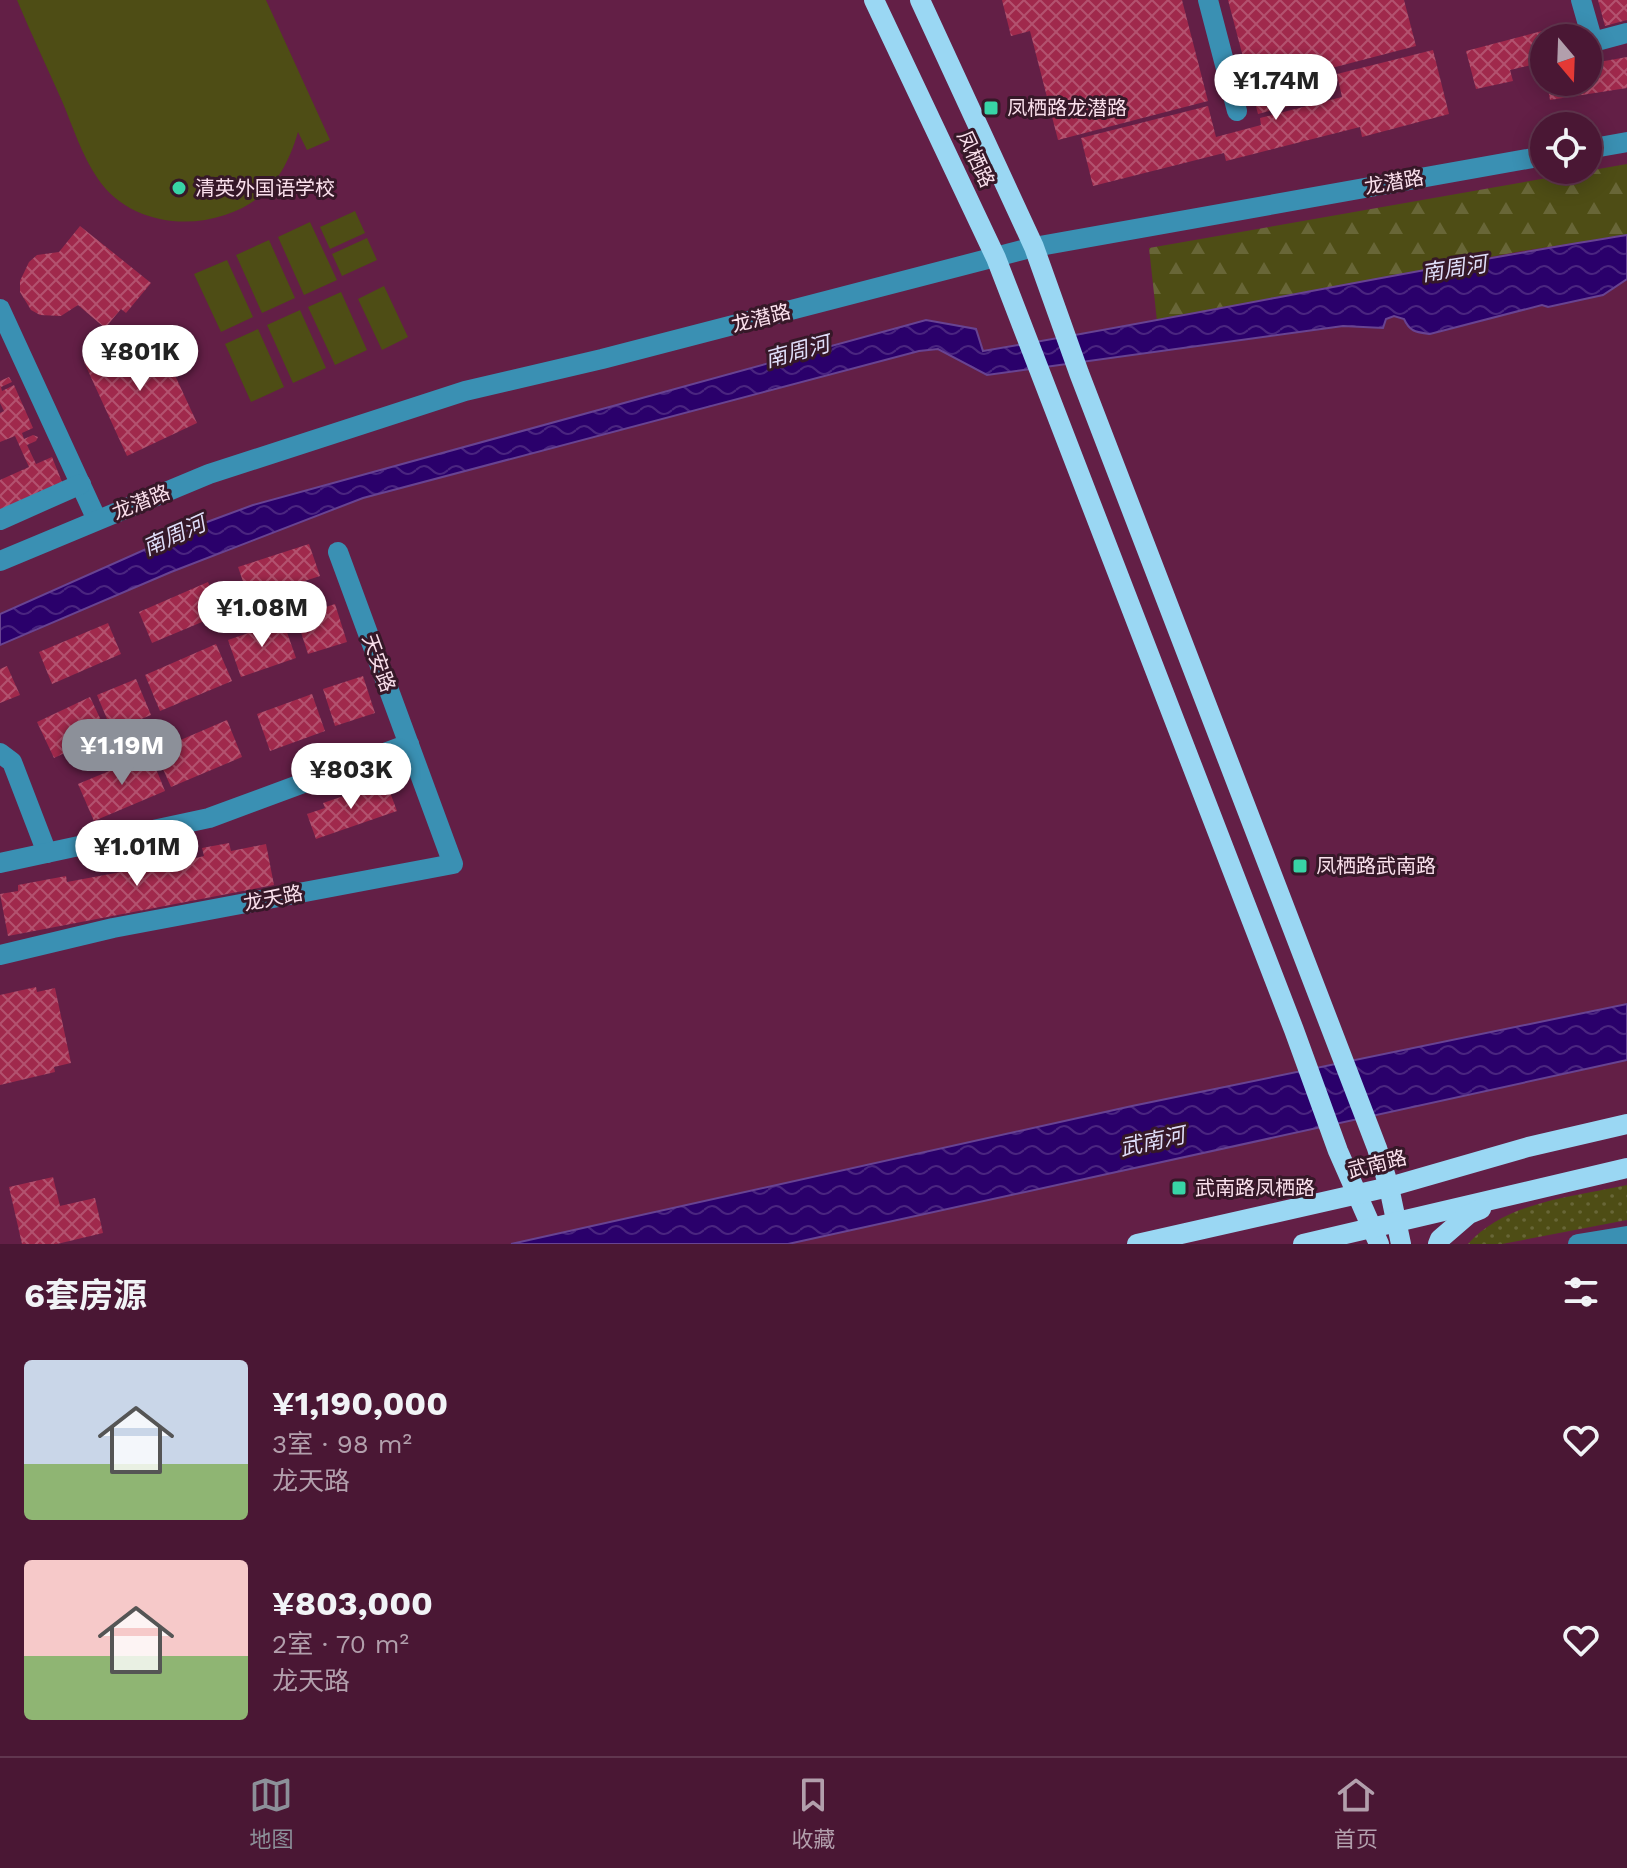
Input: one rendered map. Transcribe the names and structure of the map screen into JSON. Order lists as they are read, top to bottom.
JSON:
{
  "streets": {
    "main road": ["凤栖路", "武南路"],
    "street": ["龙潜路", "天安路", "龙天路"]
  },
  "crossings": [
    ["凤栖路", "龙潜路"],
    ["凤栖路", "武南路"],
    ["天安路", "龙天路"]
  ],
  "water": ["南周河", "武南河"],
  "places": {
    "transit": ["凤栖路龙潜路", "凤栖路武南路", "武南路凤栖路"],
    "other": ["清英外国语学校"]
  },
  "north": "bottom",
  "page": {
    "price": [
      "¥1.74M",
      "¥801K",
      "¥1.08M",
      "¥1.19M",
      "¥803K",
      "¥1.01M"
    ],
    "heading": "6套房源",
    "list": [
      {
        "name": "¥1,190,000",
        "note": "3室 · 98 m² · 龙天路"
      },
      {
        "name": "¥803,000",
        "note": "2室 · 70 m² · 龙天路"
      }
    ],
    "tabs": ["地图", "收藏", "首页"]
  }
}
